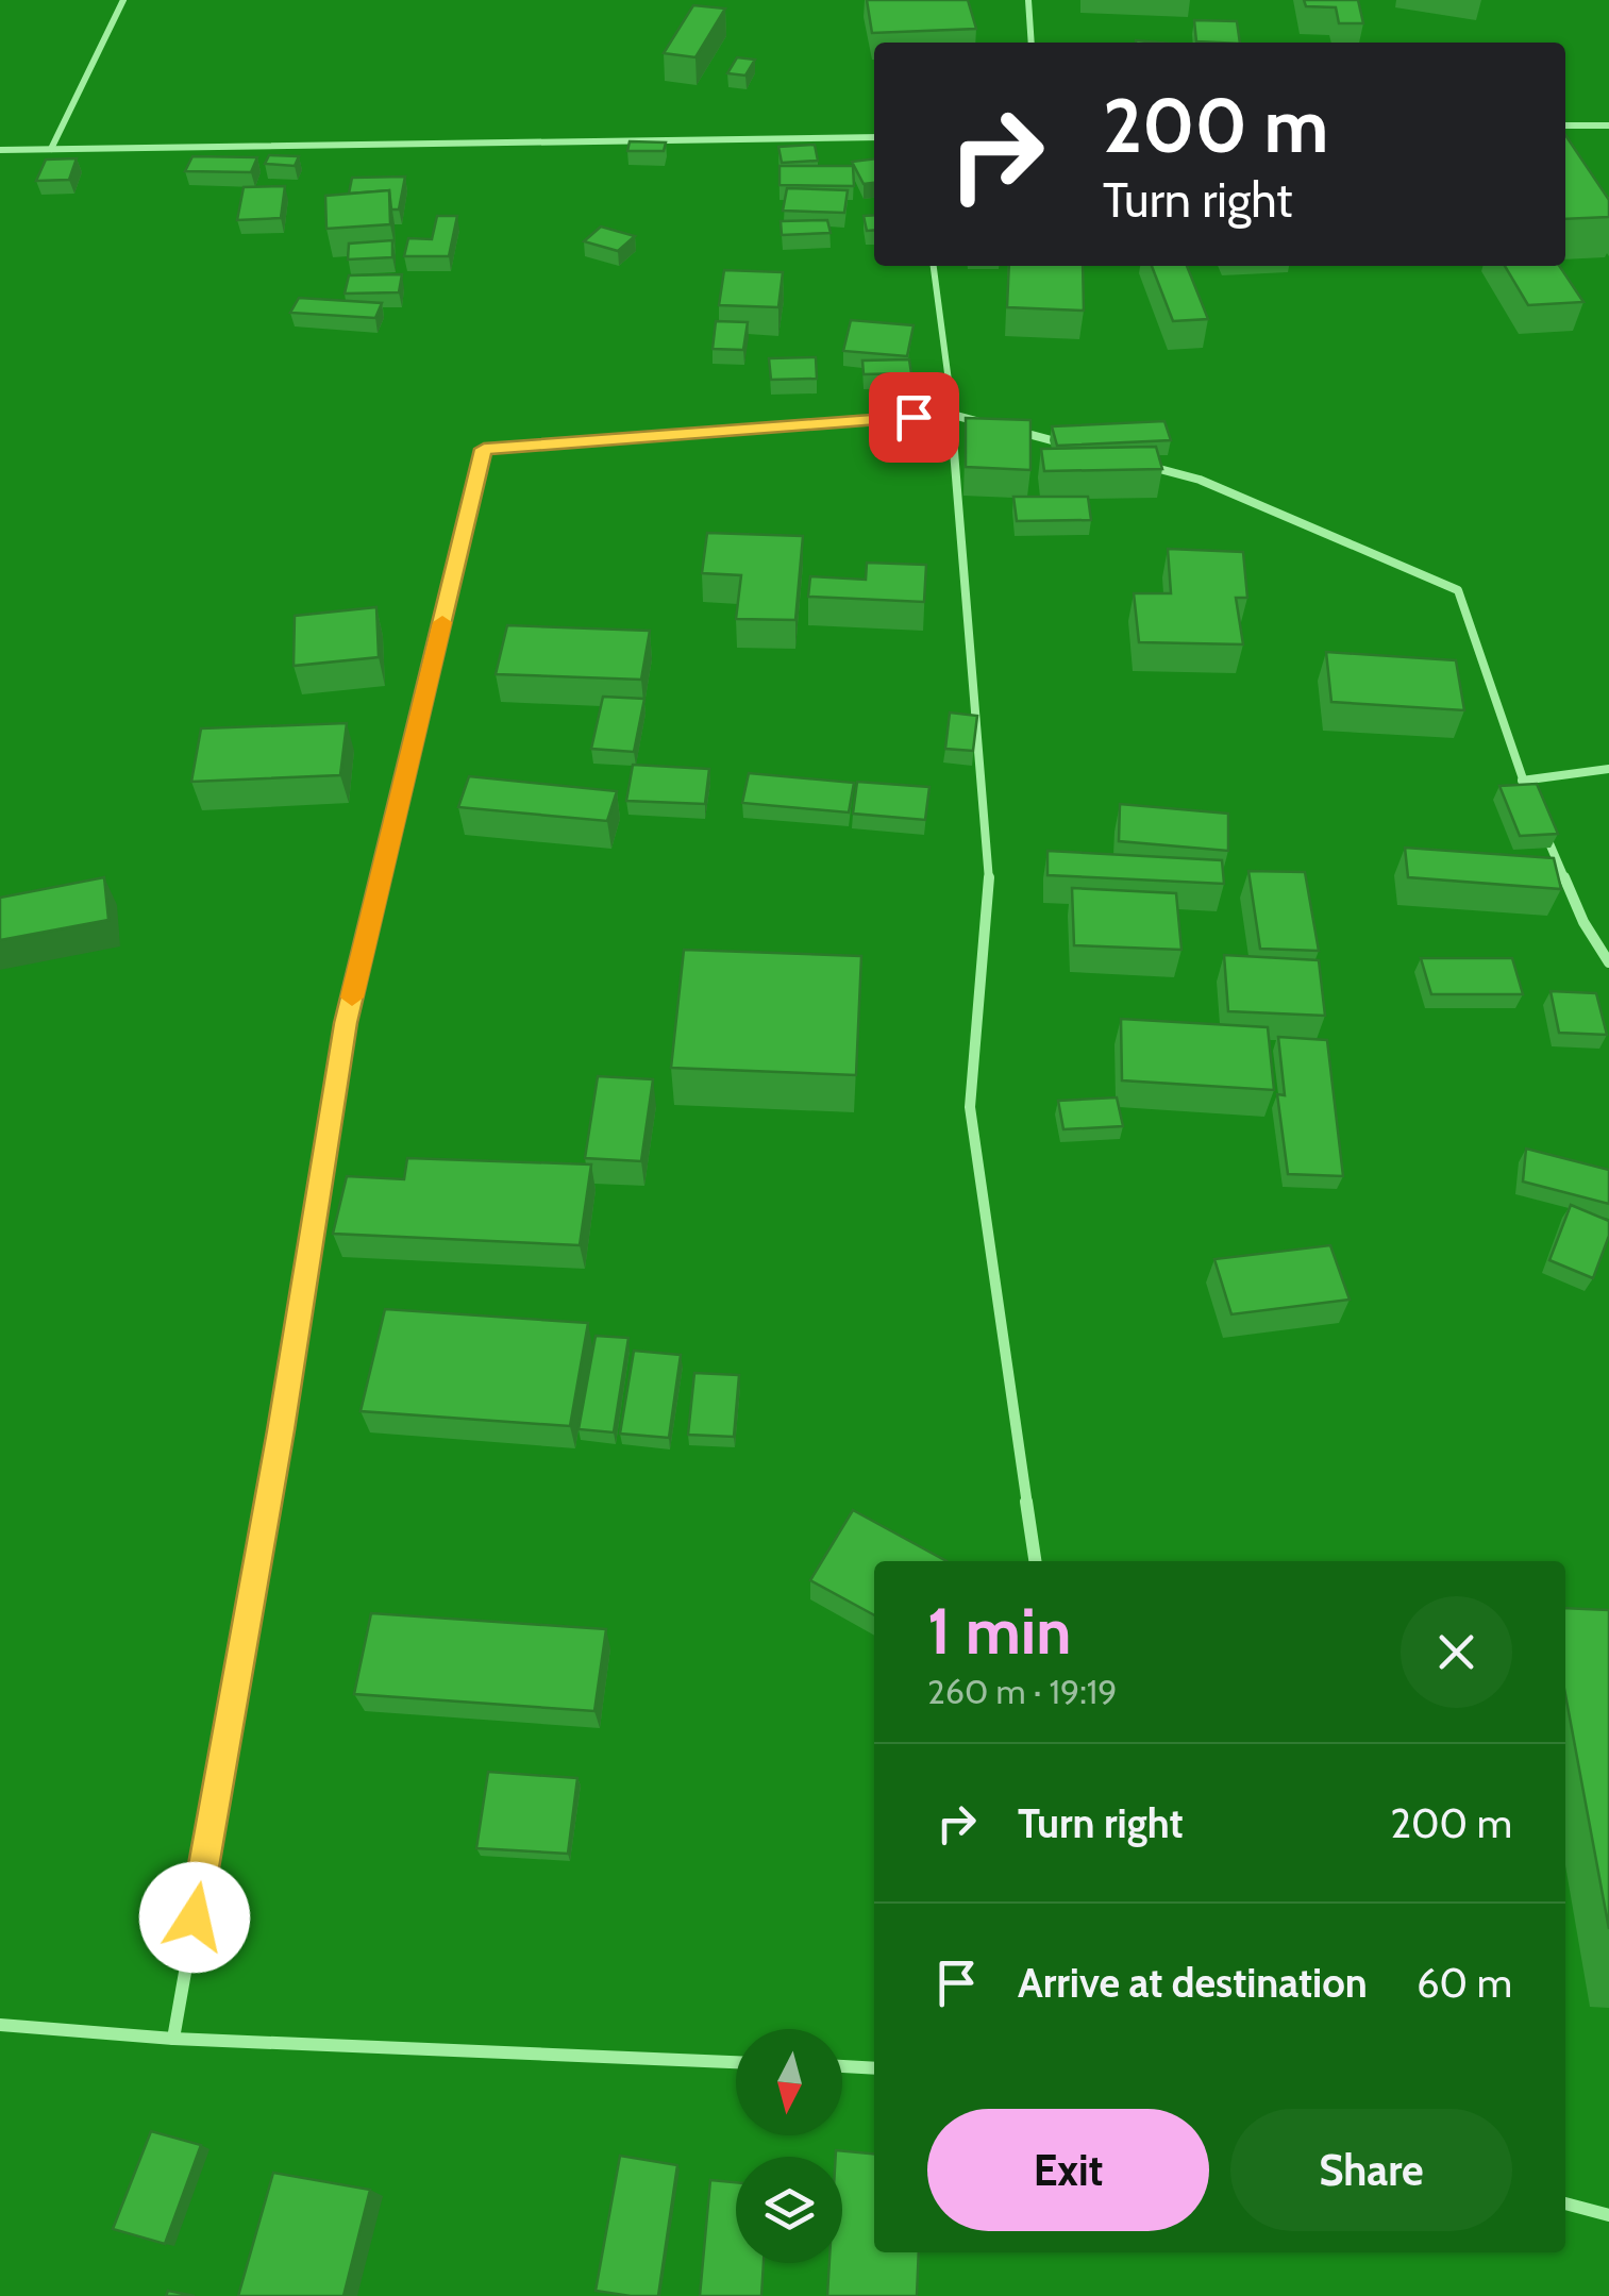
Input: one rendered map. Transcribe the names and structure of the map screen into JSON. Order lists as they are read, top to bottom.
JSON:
{
  "north": "bottom",
  "page": {
    "turn": ["200 m", "Turn right"],
    "heading": ["1 min", "260 m · 19:19"],
    "list": [
      {
        "name": "Turn right",
        "value": "200 m"
      },
      {
        "name": "Arrive at destination",
        "value": "60 m"
      }
    ],
    "buttons": ["Exit", "Share"]
  }
}
